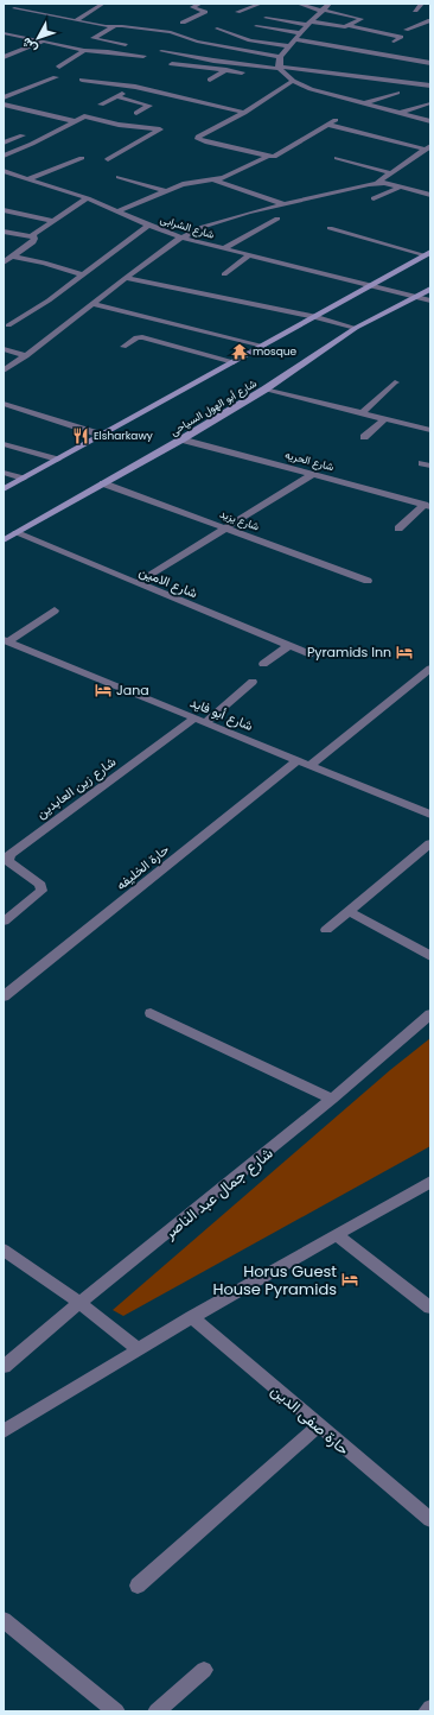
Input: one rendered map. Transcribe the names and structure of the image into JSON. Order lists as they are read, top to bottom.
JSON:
{
  "streets": {
    "main road": ["شارع أبو الهول السياحى"],
    "street": [
      "شارع الشرابى",
      "شارع الحريه",
      "شارع يزيد",
      "شارع الامين",
      "شارع أبو فايد",
      "شارع زين العابدين",
      "حارة الخليفه",
      "شارع جمال عبد الناصر",
      "حارة صفى الدين"
    ]
  },
  "crossings": [
    ["شارع الشرابى", "شارع أبو الهول السياحى"],
    ["شارع أبو الهول السياحى", "شارع الحريه"],
    ["شارع أبو الهول السياحى", "شارع يزيد"],
    ["شارع أبو الهول السياحى", "شارع الامين"],
    ["شارع أبو فايد", "شارع زين العابدين"],
    ["شارع أبو فايد", "حارة الخليفه"]
  ],
  "places": {
    "temple": ["mosque"],
    "restaurant": ["Elsharkawy"],
    "hotel": ["Pyramids Inn", "Jana", "Horus Guest House Pyramids"]
  },
  "north": "bottom left"
}
